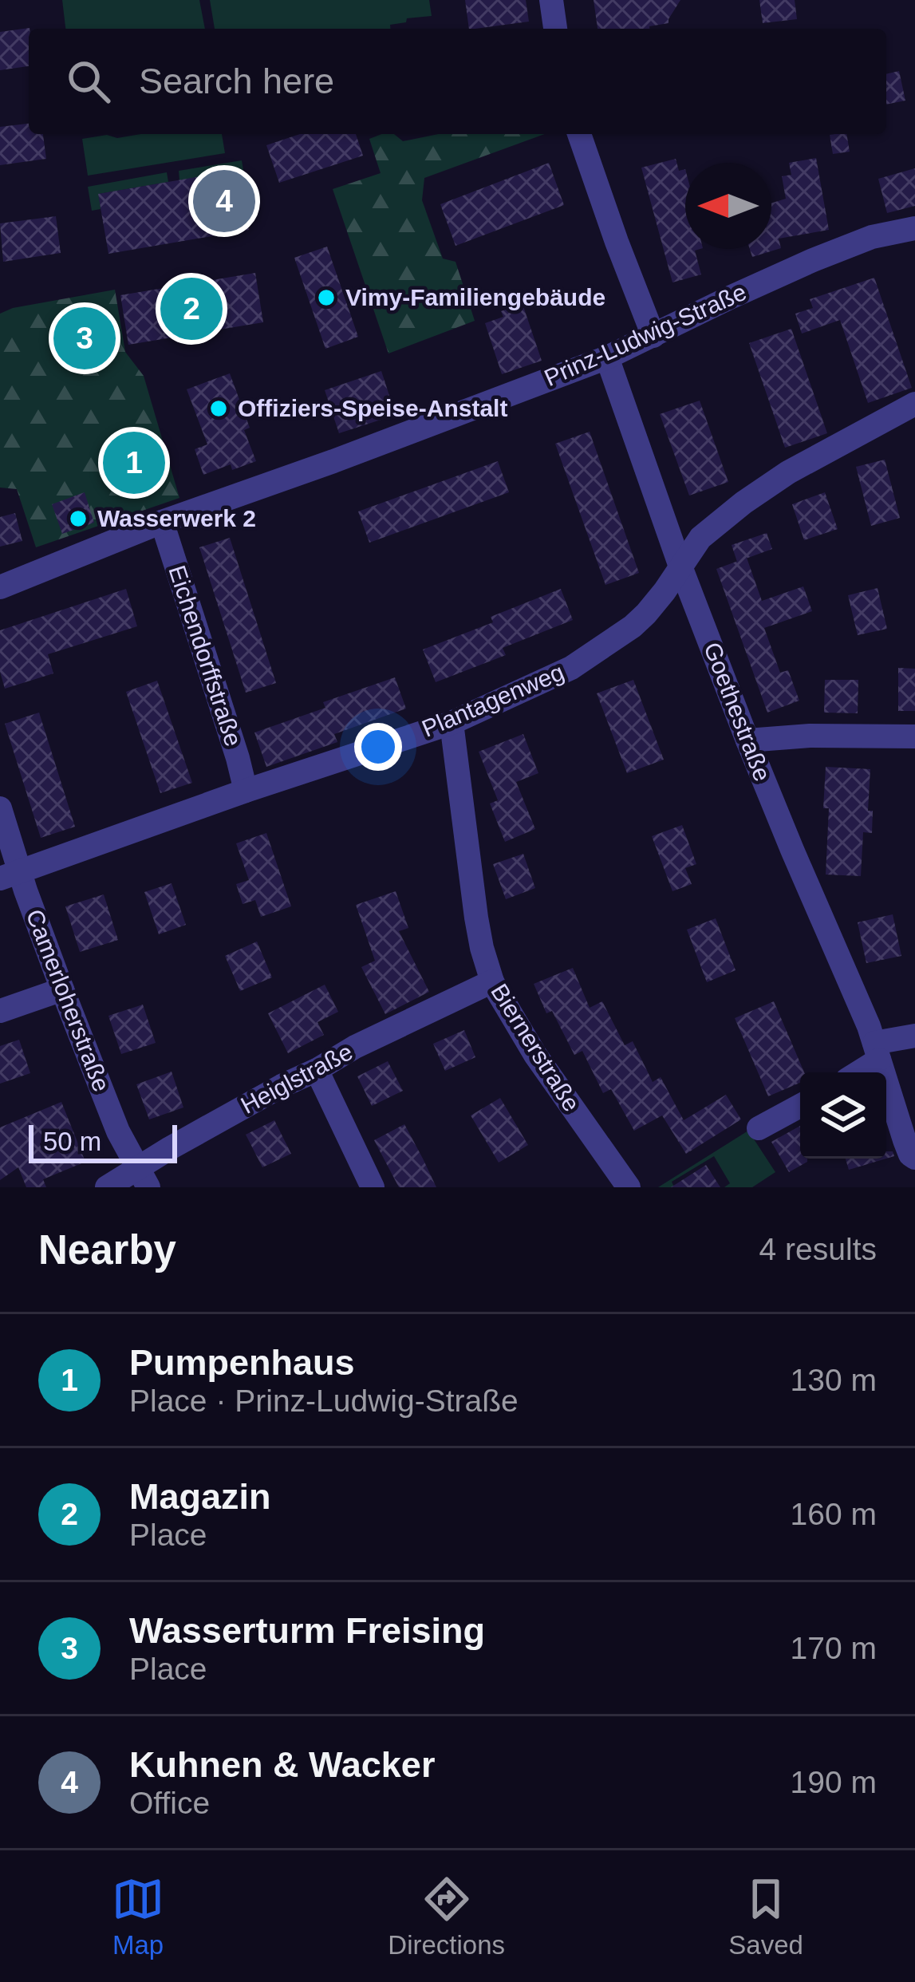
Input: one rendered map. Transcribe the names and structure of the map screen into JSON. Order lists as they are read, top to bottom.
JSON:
{
  "streets": {
    "street": [
      "Prinz-Ludwig-Straße",
      "Eichendorffstraße",
      "Plantagenweg",
      "Goethestraße",
      "Camerloherstraße",
      "Biernerstraße",
      "Heiglstraße"
    ]
  },
  "crossings": [
    ["Prinz-Ludwig-Straße", "Eichendorffstraße"],
    ["Prinz-Ludwig-Straße", "Goethestraße"],
    ["Eichendorffstraße", "Plantagenweg"],
    ["Plantagenweg", "Goethestraße"],
    ["Plantagenweg", "Camerloherstraße"],
    ["Plantagenweg", "Biernerstraße"],
    ["Camerloherstraße", "Heiglstraße"],
    ["Biernerstraße", "Heiglstraße"]
  ],
  "places": ["Vimy-Familiengebäude", "Offiziers-Speise-Anstalt", "Wasserwerk 2"],
  "scale_bar": "50 m",
  "north": "left",
  "page": {
    "search": "Search here",
    "pins": [
      "4",
      "2",
      "3",
      "1"
    ],
    "scale": "50 m",
    "heading": ["Nearby", "4 results"],
    "list": [
      {
        "mark": "1",
        "name": "Pumpenhaus",
        "note": "Place · Prinz-Ludwig-Straße",
        "value": "130 m"
      },
      {
        "mark": "2",
        "name": "Magazin",
        "note": "Place",
        "value": "160 m"
      },
      {
        "mark": "3",
        "name": "Wasserturm Freising",
        "note": "Place",
        "value": "170 m"
      },
      {
        "mark": "4",
        "name": "Kuhnen & Wacker",
        "note": "Office",
        "value": "190 m"
      }
    ],
    "nav": ["Map", "Directions", "Saved"]
  }
}
